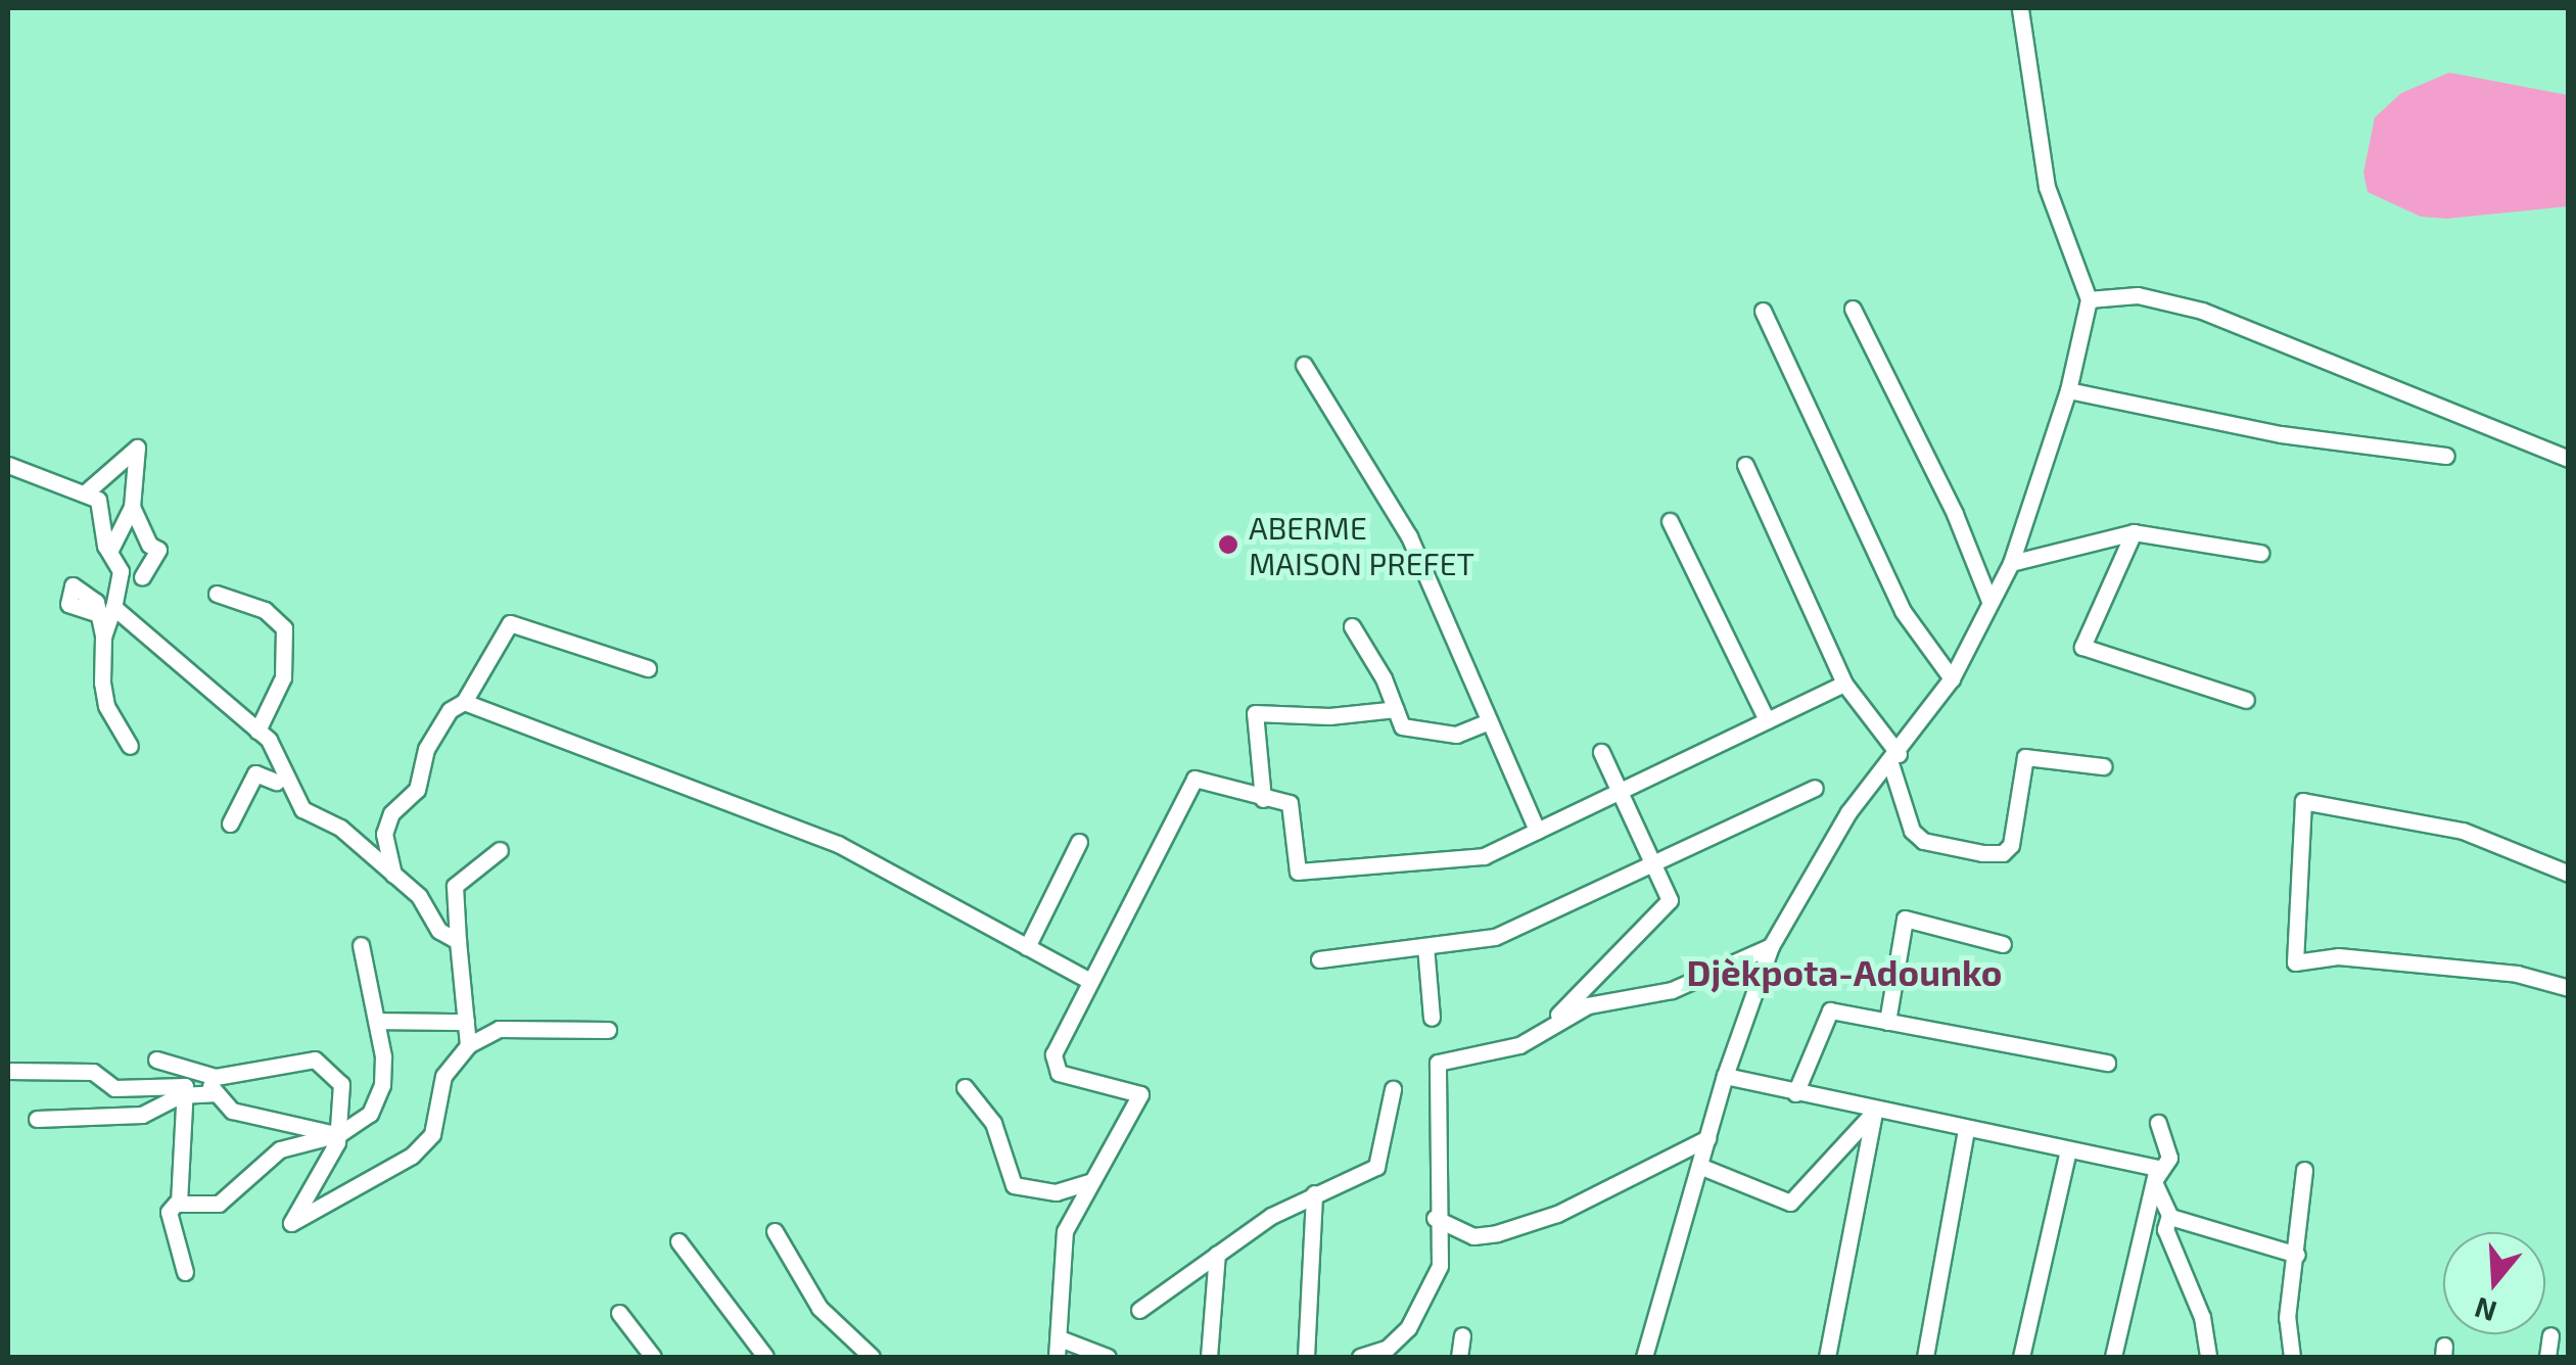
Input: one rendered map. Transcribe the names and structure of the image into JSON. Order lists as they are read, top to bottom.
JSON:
{
  "districts": ["Djèkpota-Adounko"],
  "places": ["ABERME MAISON PREFET"],
  "north": "bottom"
}
